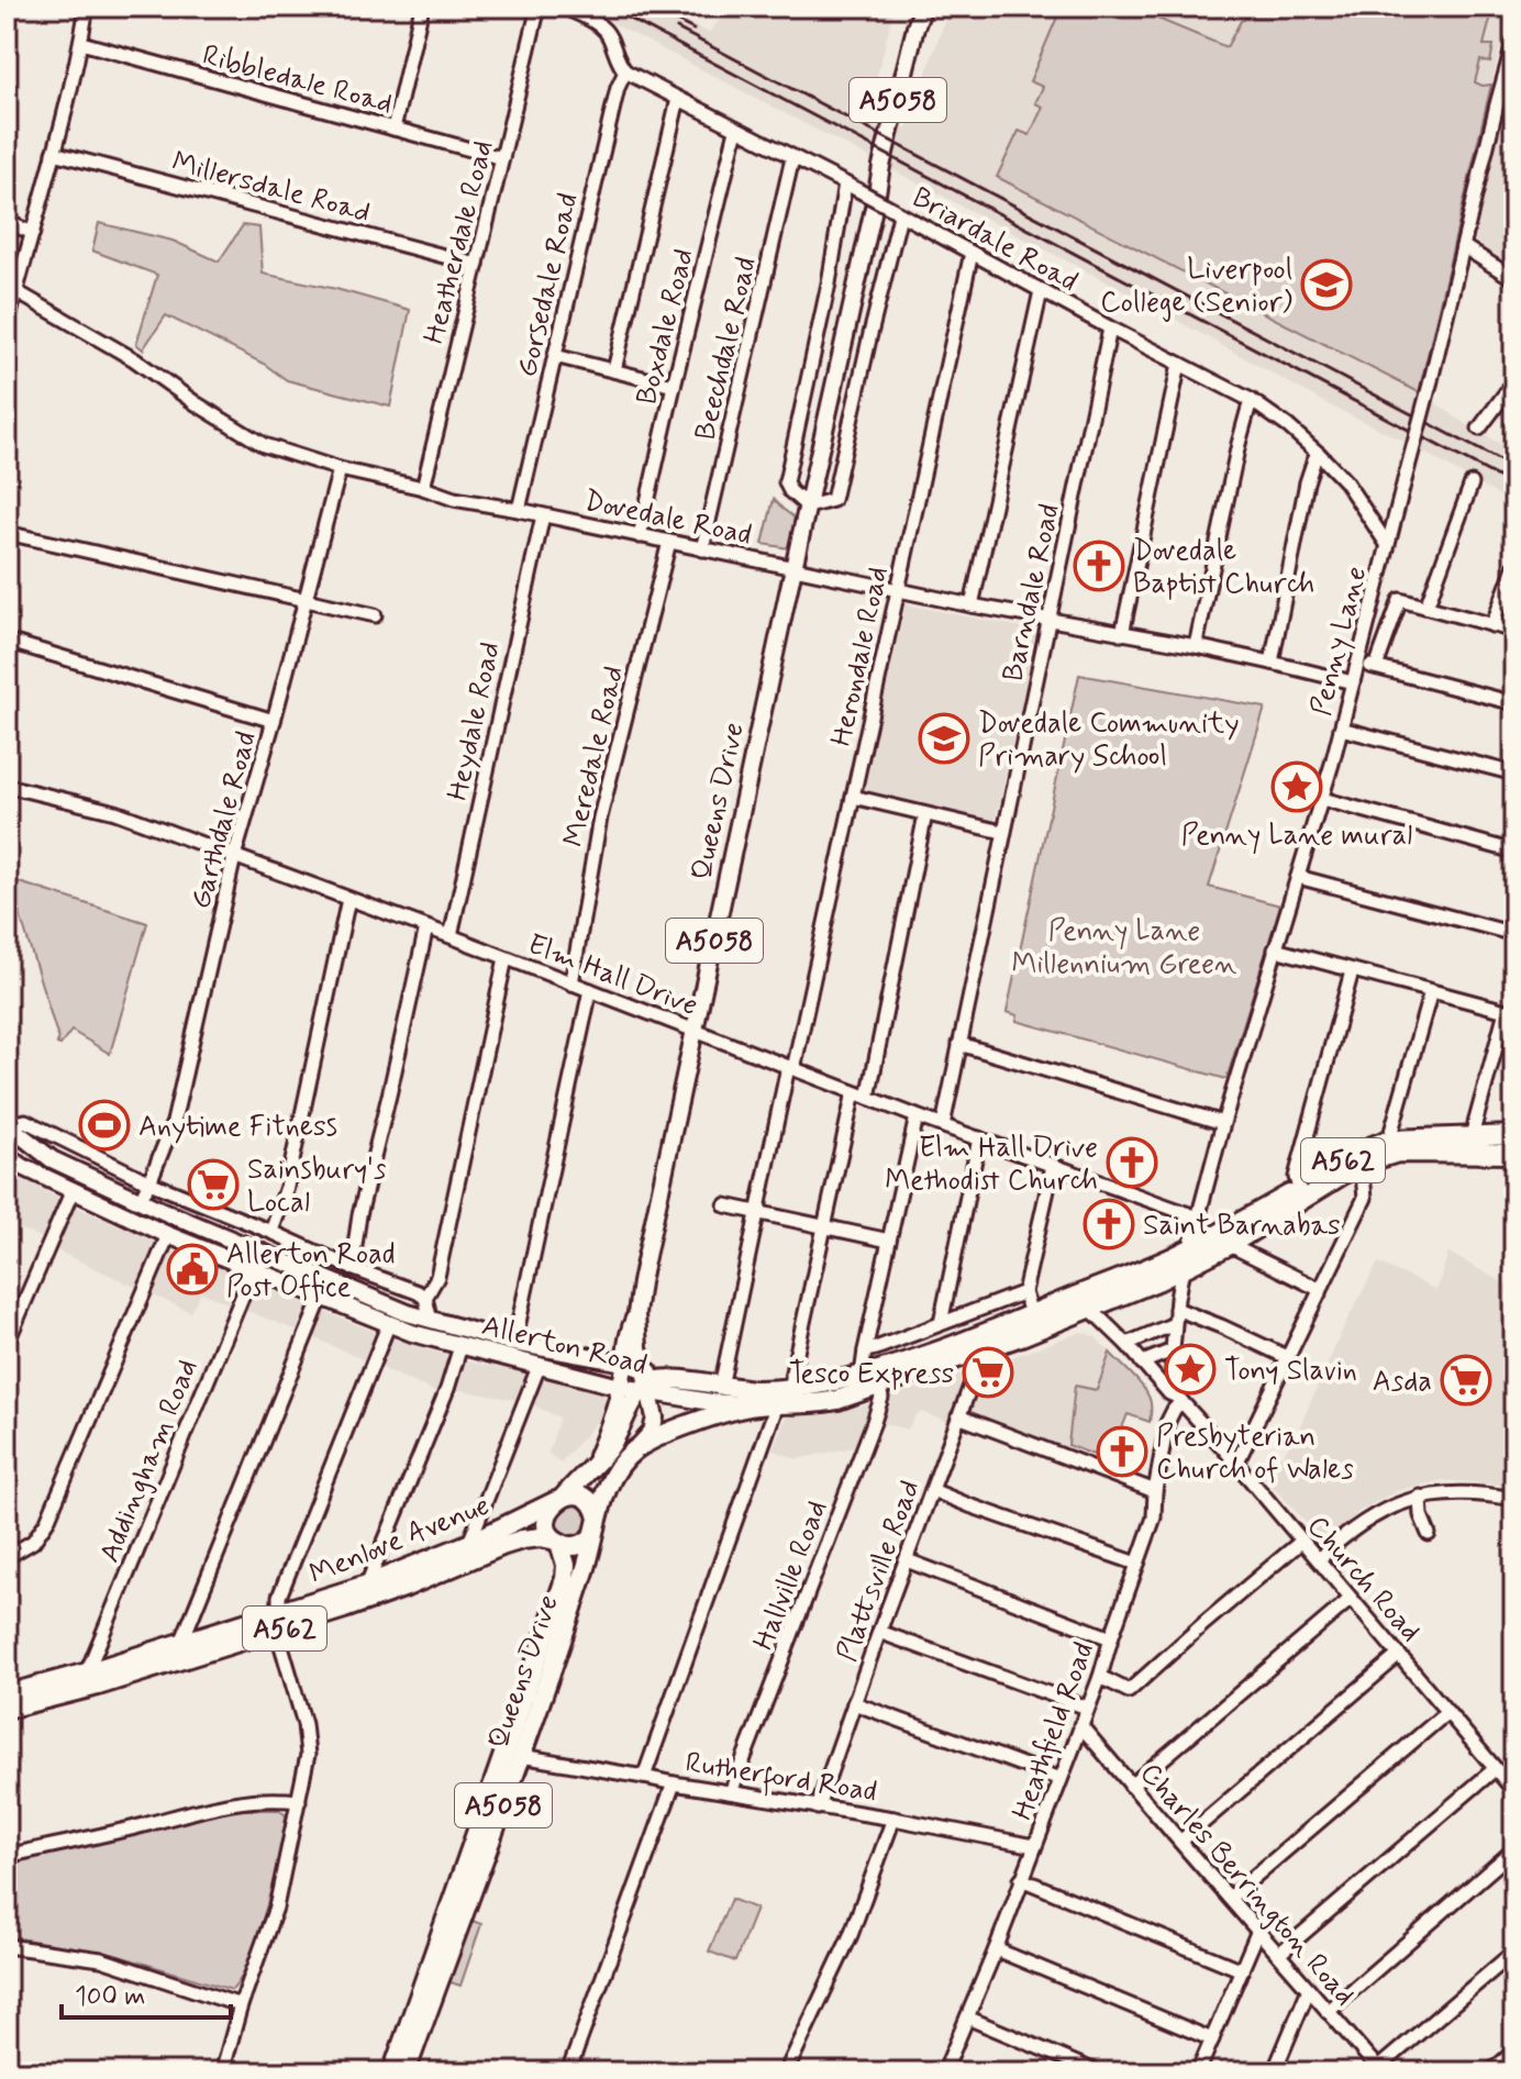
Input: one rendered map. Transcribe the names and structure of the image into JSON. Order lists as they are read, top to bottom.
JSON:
{
  "streets": {
    "highway": [
      "A5058",
      "Queens Drive",
      "A562",
      "Allerton Road",
      "Menlove Avenue"
    ],
    "street": [
      "Ribbledale Road",
      "Millersdale Road",
      "Briardale Road",
      "Heatherdale Road",
      "Gorsedale Road",
      "Boxdale Road",
      "Beechdale Road",
      "Dovedale Road",
      "Barndale Road",
      "Penny Lane",
      "Herondale Road",
      "Heydale Road",
      "Meredale Road",
      "Garthdale Road",
      "Elm Hall Drive",
      "Addingham Road",
      "Plattsville Road",
      "Hallville Road",
      "Church Road",
      "Heathfield Road",
      "Rutherford Road",
      "Charles Berrington Road"
    ]
  },
  "crossings": [
    ["Ribbledale Road", "Heatherdale Road"],
    ["Millersdale Road", "Heatherdale Road"],
    ["Briardale Road", "Gorsedale Road"],
    ["Briardale Road", "Boxdale Road"],
    ["Briardale Road", "Beechdale Road"],
    ["Briardale Road", "Barndale Road"],
    ["Briardale Road", "Penny Lane"],
    ["Briardale Road", "Herondale Road"],
    ["Heatherdale Road", "Dovedale Road"],
    ["Gorsedale Road", "Dovedale Road"],
    ["Boxdale Road", "Dovedale Road"],
    ["Beechdale Road", "Dovedale Road"],
    ["Dovedale Road", "Barndale Road"],
    ["Dovedale Road", "Penny Lane"],
    ["Dovedale Road", "Herondale Road"],
    ["Dovedale Road", "Heydale Road"],
    ["Dovedale Road", "Meredale Road"],
    ["Dovedale Road", "Queens Drive"],
    ["Dovedale Road", "Garthdale Road"],
    ["Barndale Road", "Elm Hall Drive"],
    ["Penny Lane", "Elm Hall Drive"],
    ["Penny Lane", "A562"],
    ["Penny Lane", "Allerton Road"],
    ["Penny Lane", "Church Road"],
    ["Penny Lane", "Heathfield Road"],
    ["Herondale Road", "Elm Hall Drive"],
    ["Herondale Road", "Allerton Road"],
    ["Heydale Road", "Elm Hall Drive"],
    ["Meredale Road", "Elm Hall Drive"],
    ["Queens Drive", "Elm Hall Drive"],
    ["Queens Drive", "A562"],
    ["Queens Drive", "Allerton Road"],
    ["Queens Drive", "Menlove Avenue"],
    ["Queens Drive", "Rutherford Road"],
    ["Garthdale Road", "Elm Hall Drive"],
    ["Garthdale Road", "Allerton Road"],
    ["Elm Hall Drive", "Hallville Road"],
    ["A562", "Allerton Road"],
    ["A562", "Menlove Avenue"],
    ["Allerton Road", "Addingham Road"],
    ["Allerton Road", "Plattsville Road"],
    ["Allerton Road", "Hallville Road"],
    ["Allerton Road", "Church Road"],
    ["Addingham Road", "Menlove Avenue"],
    ["Plattsville Road", "Rutherford Road"],
    ["Hallville Road", "Rutherford Road"],
    ["Church Road", "Heathfield Road"],
    ["Heathfield Road", "Rutherford Road"],
    ["Heathfield Road", "Charles Berrington Road"]
  ],
  "parks": ["Penny Lane Millennium Green"],
  "places": {
    "school or university": ["Liverpool College (Senior)", "Dovedale Community Primary School"],
    "church": [
      "Dovedale Baptist Church",
      "Elm Hall Drive Methodist Church",
      "Saint Barnabas",
      "Presbyterian Church of Wales"
    ],
    "place": ["Penny Lane mural", "Tony Slavin"],
    "sports": ["Anytime Fitness"],
    "supermarket": ["Sainsbury's Local", "Tesco Express", "Asda"],
    "public building": ["Allerton Road Post Office"]
  },
  "scale_bar": "100 m"
}
